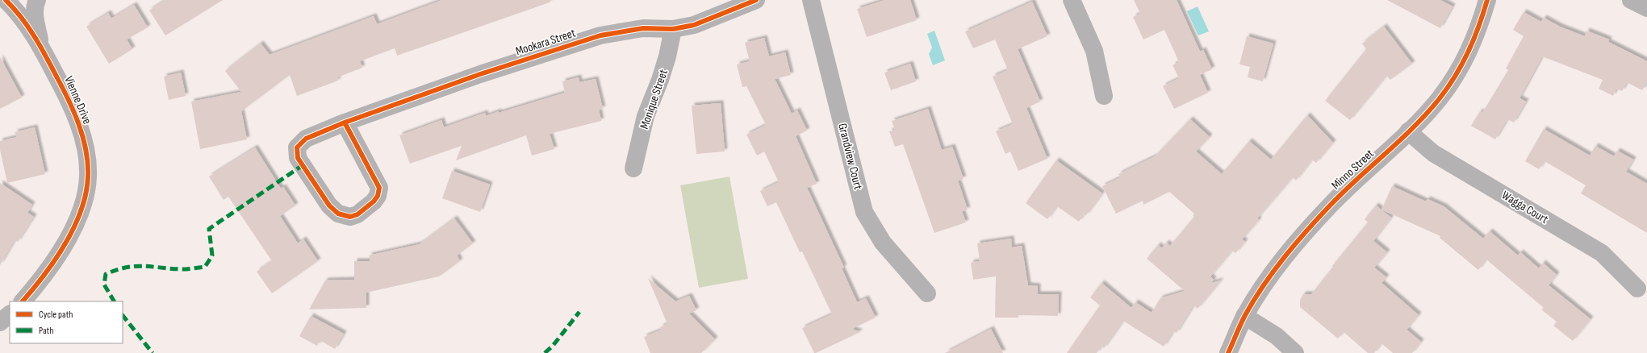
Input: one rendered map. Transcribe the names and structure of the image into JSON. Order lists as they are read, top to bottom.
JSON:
{
  "streets": {
    "street": [
      "Mookara Street",
      "Monique Street",
      "Vienne Drive",
      "Grandview Court",
      "Minno Street",
      "Wagga Court"
    ]
  },
  "crossings": [
    ["Mookara Street", "Monique Street"],
    ["Minno Street", "Wagga Court"]
  ],
  "legend": ["Cycle path", "Path"]
}
